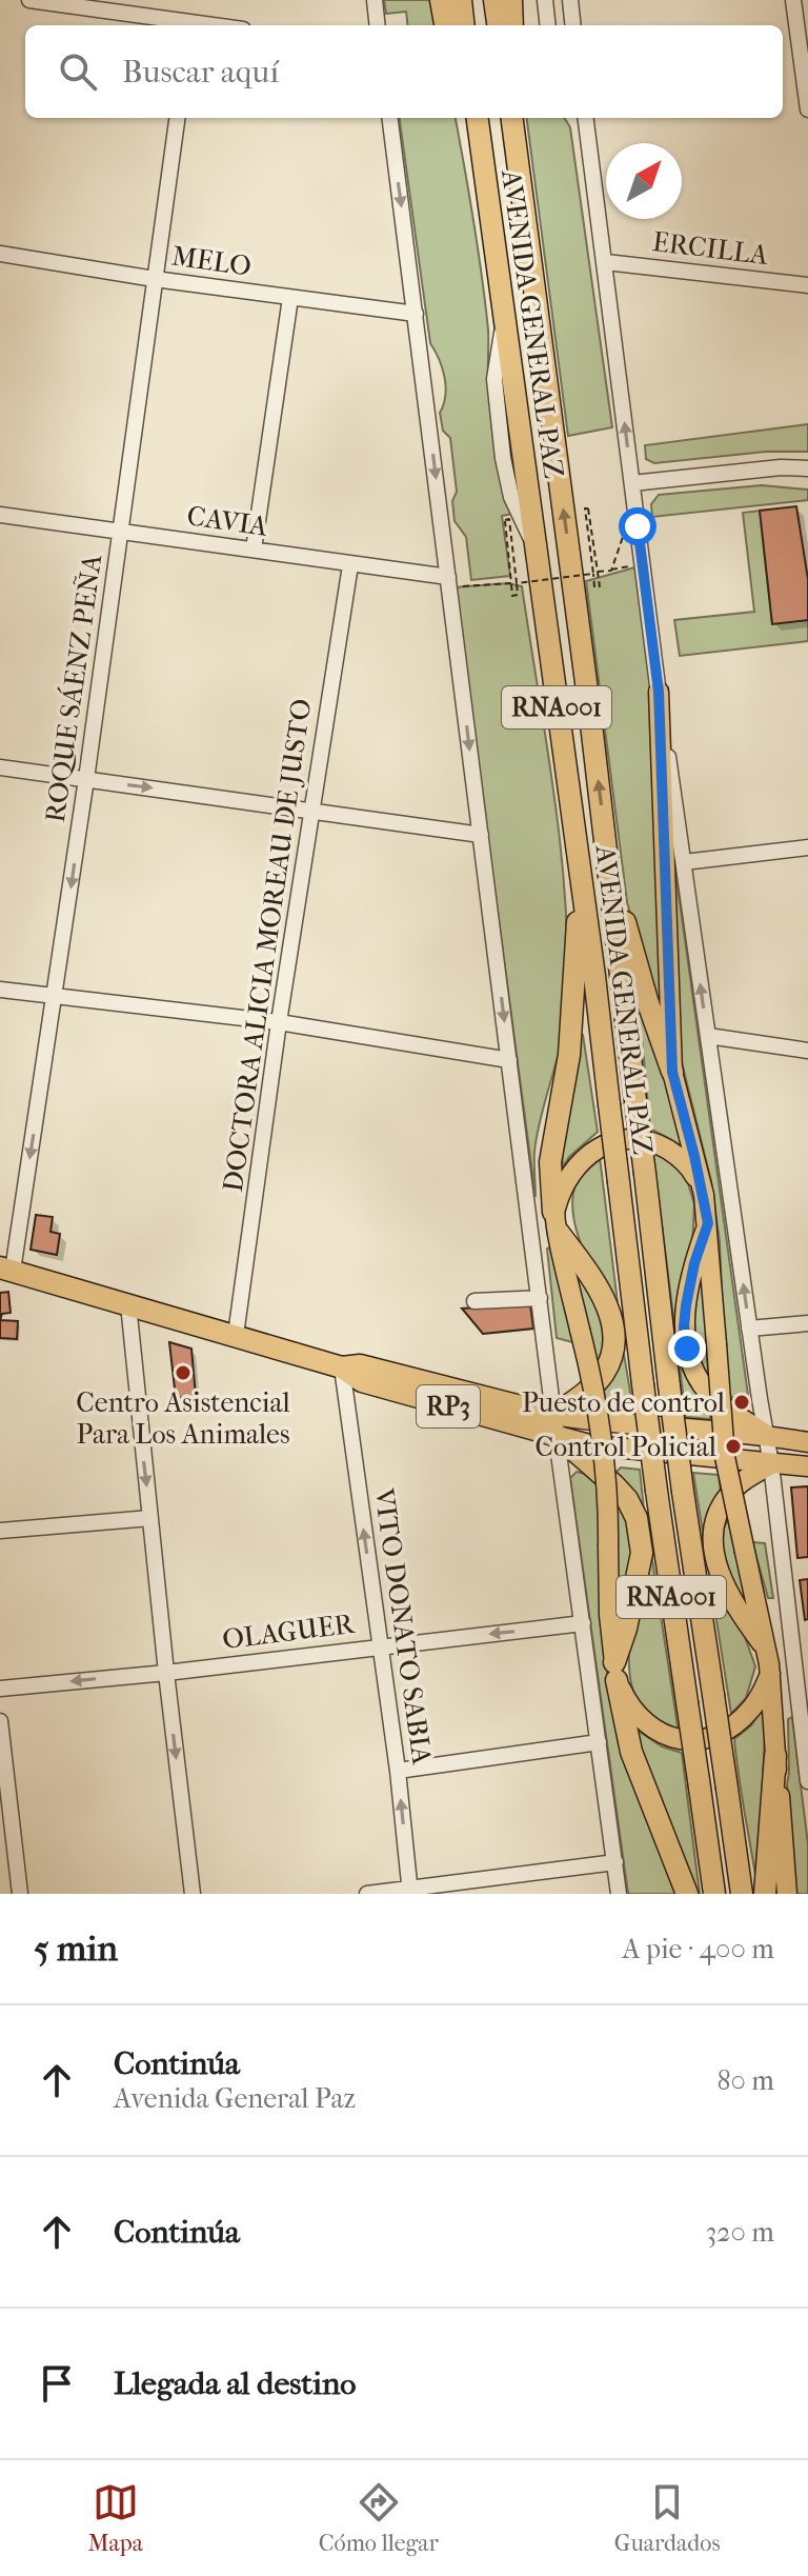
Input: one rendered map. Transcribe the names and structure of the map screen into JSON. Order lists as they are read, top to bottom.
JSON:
{
  "streets": {
    "highway": ["AVENIDA GENERAL PAZ", "RNA001", "RP3"],
    "street": [
      "ERCILLA",
      "MELO",
      "CAVIA",
      "ROQUE SÁENZ PEÑA",
      "DOCTORA ALICIA MOREAU DE JUSTO",
      "VITO DONATO SABIA",
      "OLAGUER"
    ]
  },
  "crossings": [
    ["MELO", "ROQUE SÁENZ PEÑA"],
    ["CAVIA", "ROQUE SÁENZ PEÑA"],
    ["CAVIA", "DOCTORA ALICIA MOREAU DE JUSTO"],
    ["ROQUE SÁENZ PEÑA", "RP3"],
    ["DOCTORA ALICIA MOREAU DE JUSTO", "RP3"],
    ["RP3", "VITO DONATO SABIA"],
    ["VITO DONATO SABIA", "OLAGUER"]
  ],
  "one_way": ["ROQUE SÁENZ PEÑA", "VITO DONATO SABIA"],
  "places": ["Centro Asistencial Para Los Animales", "Puesto de control", "Control Policial"],
  "north": "top right",
  "page": {
    "search": "Buscar aquí",
    "heading": ["5 min", "A pie · 400 m"],
    "list": [
      ["Continúa", "Avenida General Paz", "80 m"],
      ["Continúa", "320 m"],
      "Llegada al destino"
    ],
    "nav": ["Mapa", "Cómo llegar", "Guardados"]
  }
}
